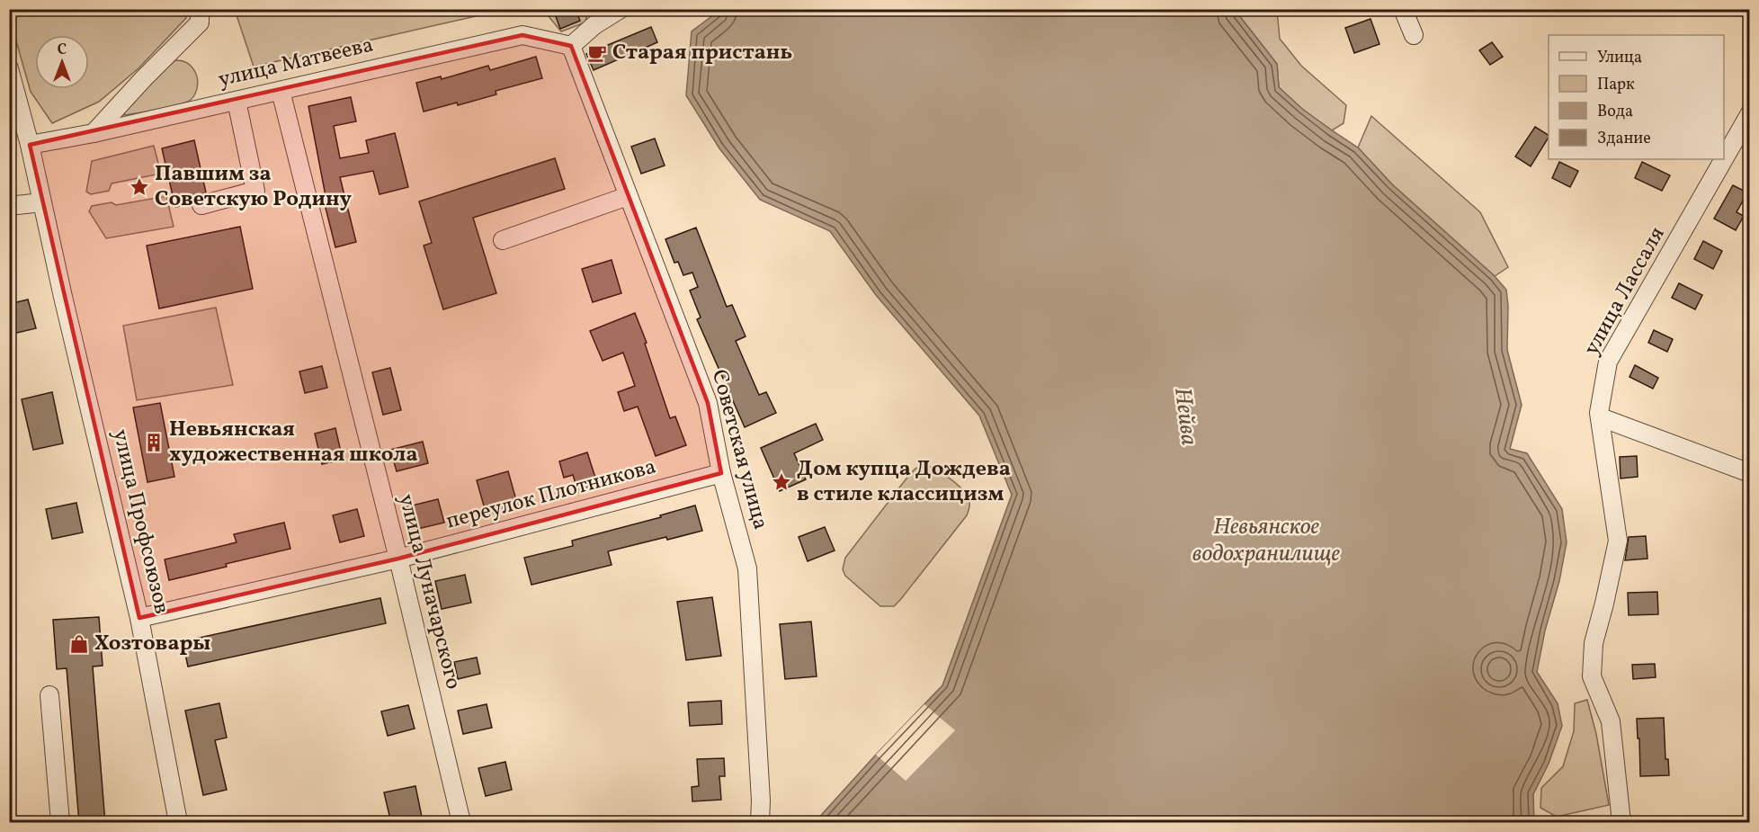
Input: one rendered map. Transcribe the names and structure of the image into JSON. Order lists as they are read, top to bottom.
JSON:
{
  "streets": {
    "street": [
      "улица Матвеева",
      "улица Лассаля",
      "Советская улица",
      "переулок Плотникова",
      "улица Профсоюзов",
      "улица Луначарского"
    ]
  },
  "crossings": [
    ["улица Матвеева", "Советская улица"],
    ["улица Матвеева", "улица Профсоюзов"],
    ["улица Матвеева", "улица Луначарского"],
    ["Советская улица", "переулок Плотникова"],
    ["переулок Плотникова", "улица Профсоюзов"],
    ["переулок Плотникова", "улица Луначарского"]
  ],
  "water": ["Нейва", "Невьянское водохранилище"],
  "places": {
    "cafe": ["Старая пристань"],
    "place": ["Павшим за Советскую Родину", "Дом купца Дождева в стиле классицизм"],
    "building": ["Невьянская художественная школа"],
    "shop": ["Хозтовары"]
  },
  "legend": [
    "Улица",
    "Парк",
    "Вода",
    "Здание"
  ],
  "north": "top"
}
